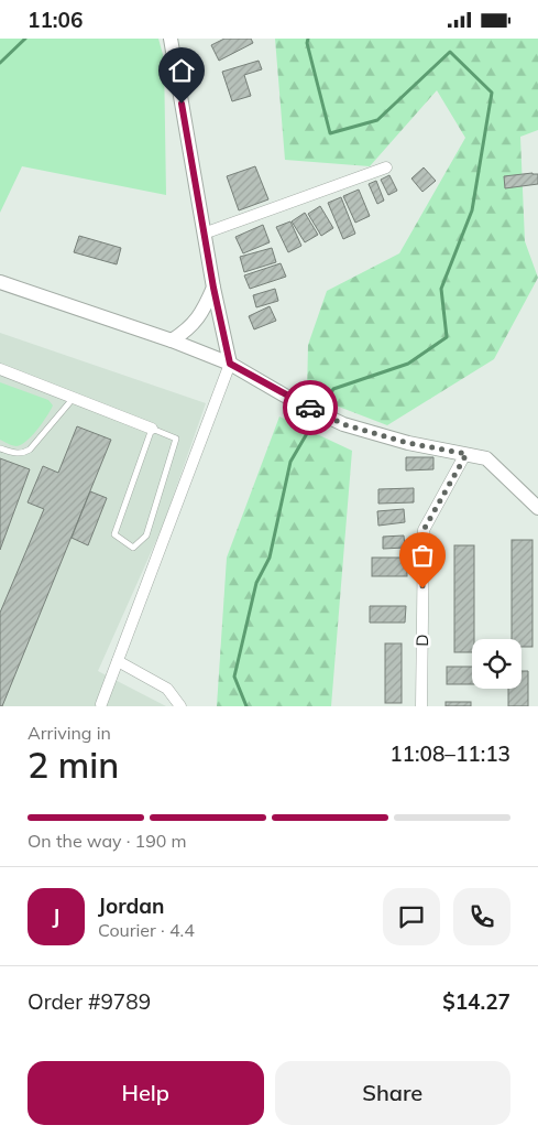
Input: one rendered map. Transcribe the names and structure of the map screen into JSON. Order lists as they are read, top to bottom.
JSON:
{
  "streets": {
    "street": ["D"]
  },
  "page": {
    "status": "11:06",
    "heading": ["2 min", "Arriving in", "11:08–11:13"],
    "panel": [
      "Jordan",
      "Courier · 4.4",
      "Order #9789",
      "$14.27"
    ],
    "bar": "On the way · 190 m",
    "round": "J",
    "buttons": ["Help", "Share"]
  }
}
